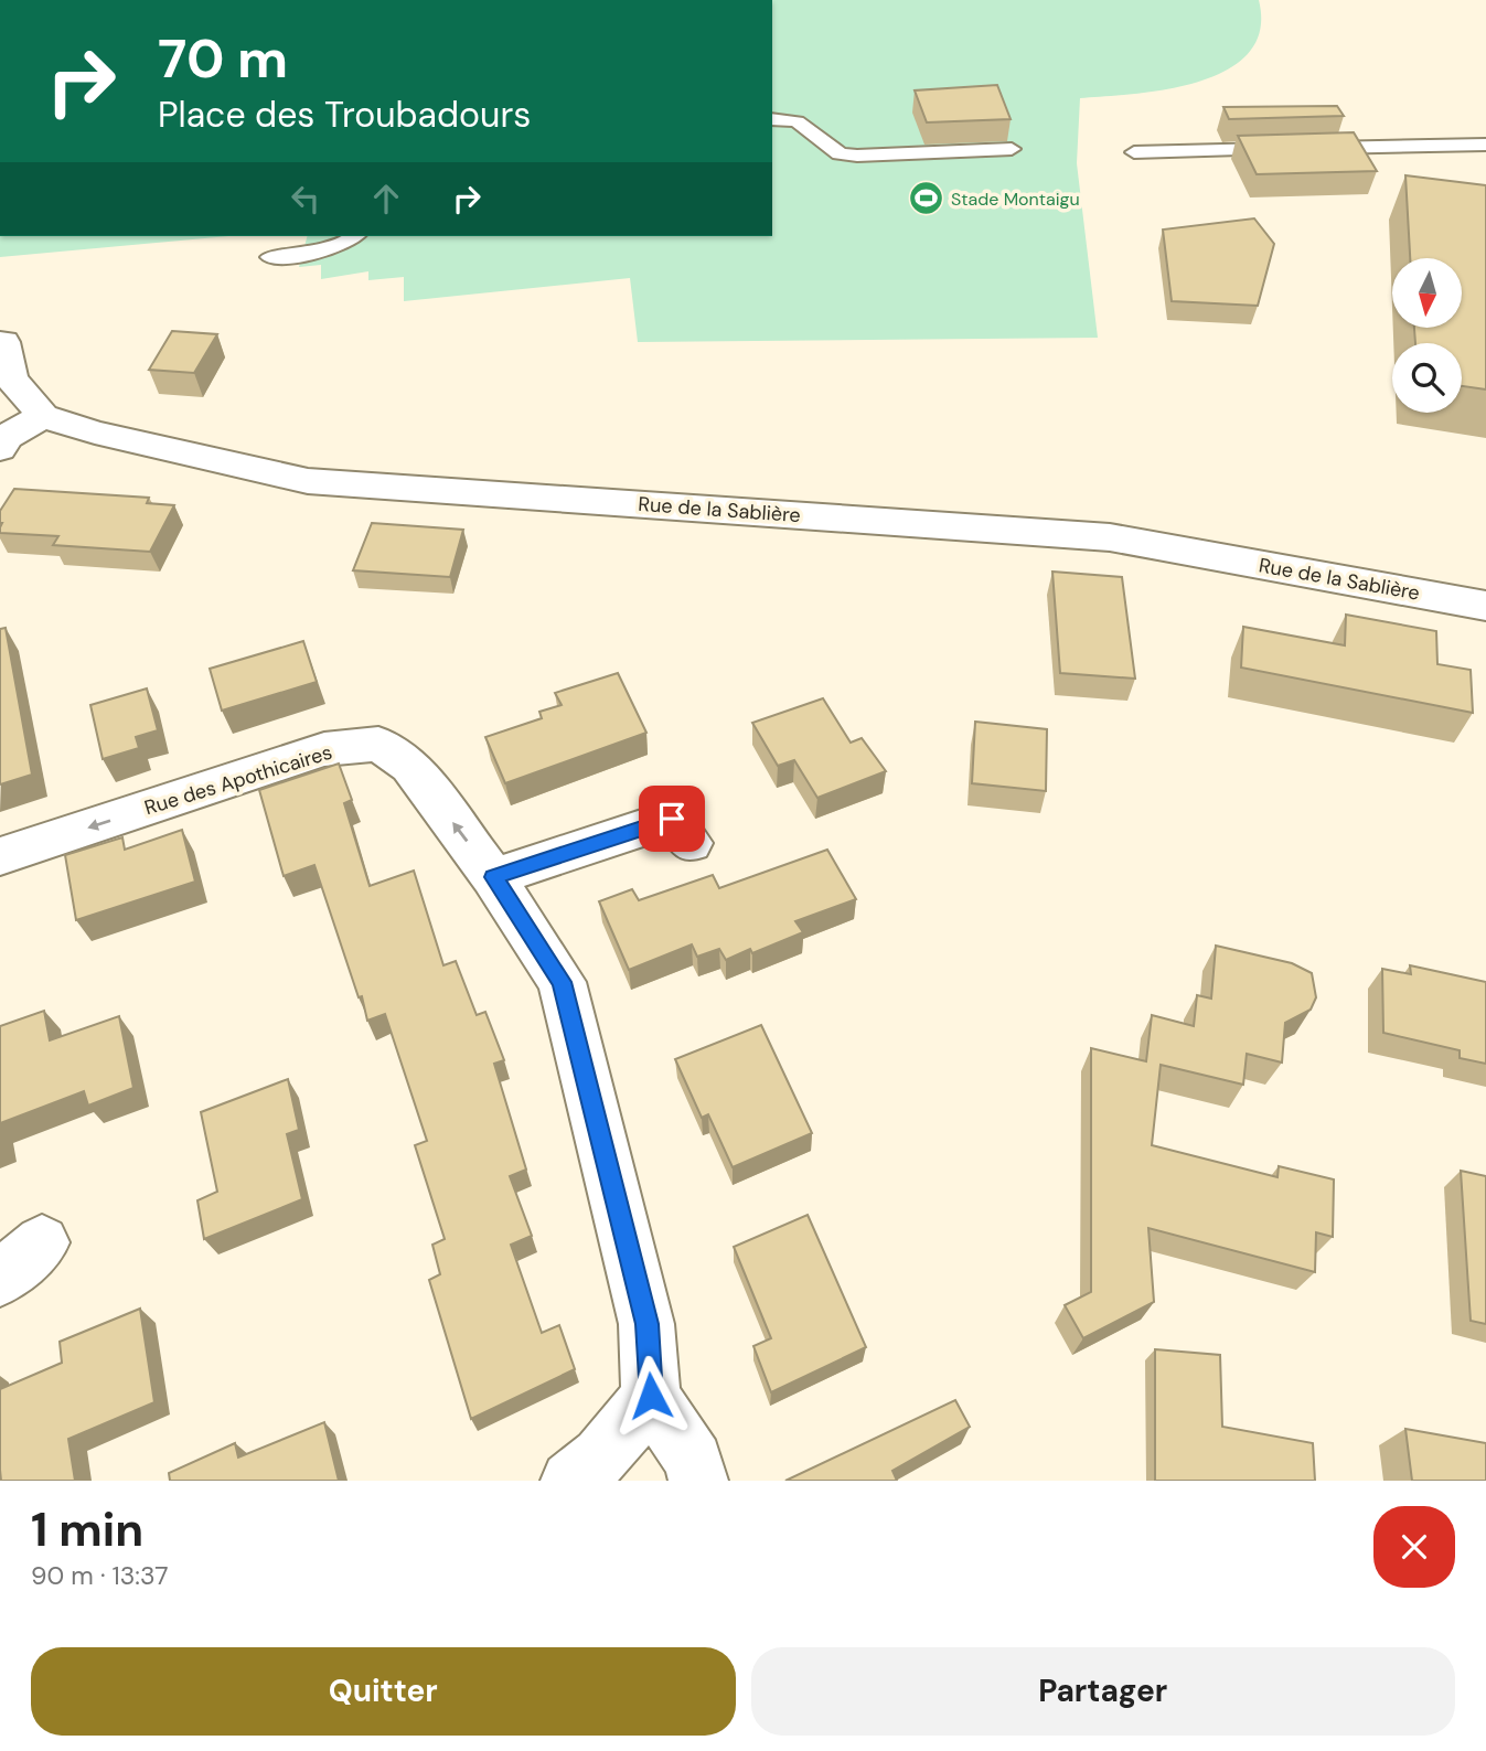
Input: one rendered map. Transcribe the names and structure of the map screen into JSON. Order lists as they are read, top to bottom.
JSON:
{
  "streets": {
    "street": ["Rue de la Sablière", "Rue des Apothicaires"]
  },
  "one_way": ["Rue des Apothicaires"],
  "places": {
    "sports": ["Stade Montaigu"]
  },
  "north": "bottom",
  "page": {
    "turn": ["70 m", "Place des Troubadours"],
    "heading": ["1 min", "90 m · 13:37"],
    "buttons": ["Quitter", "Partager"]
  }
}
